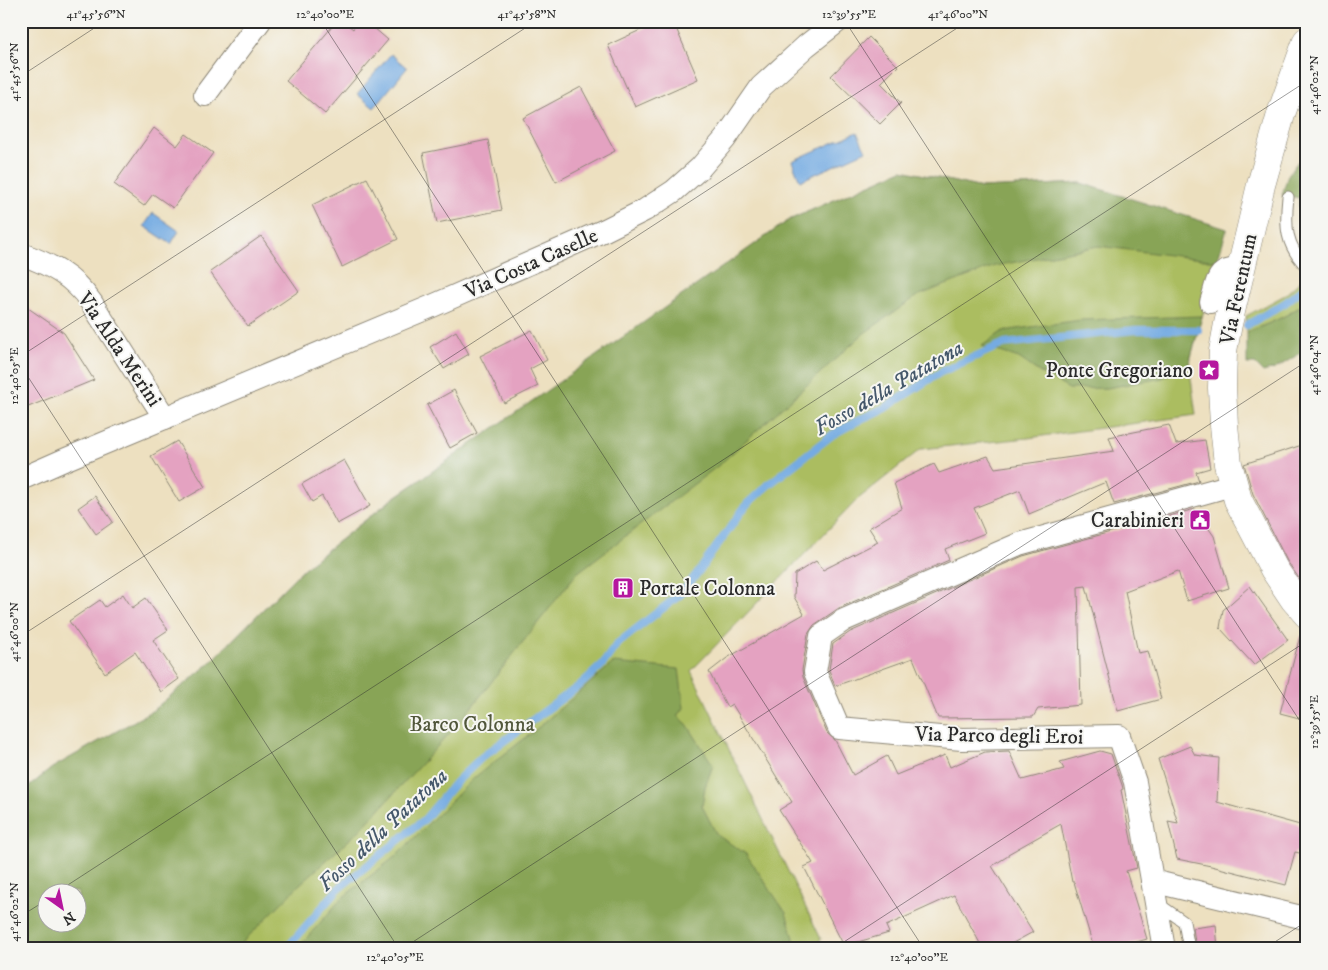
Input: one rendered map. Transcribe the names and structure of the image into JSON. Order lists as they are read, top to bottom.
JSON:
{
  "streets": {
    "main road": ["Via Ferentum"],
    "street": ["Via Costa Caselle", "Via Alda Merini", "Via Parco degli Eroi"]
  },
  "crossings": [
    ["Via Costa Caselle", "Via Alda Merini"],
    ["Via Ferentum", "Via Parco degli Eroi"]
  ],
  "water": ["Fosso della Patatona"],
  "parks": ["Barco Colonna"],
  "places": {
    "place": ["Ponte Gregoriano"],
    "public building": ["Carabinieri"],
    "building": ["Portale Colonna"]
  },
  "north": "bottom right",
  "coordinates": [
    "41°45'56\"N",
    "12°40'00\"E",
    "41°45'58\"N",
    "12°39'55\"E",
    "41°46'00\"N",
    "41°46'02\"N",
    "41°46'04\"N",
    "12°40'05\"E"
  ]
}
